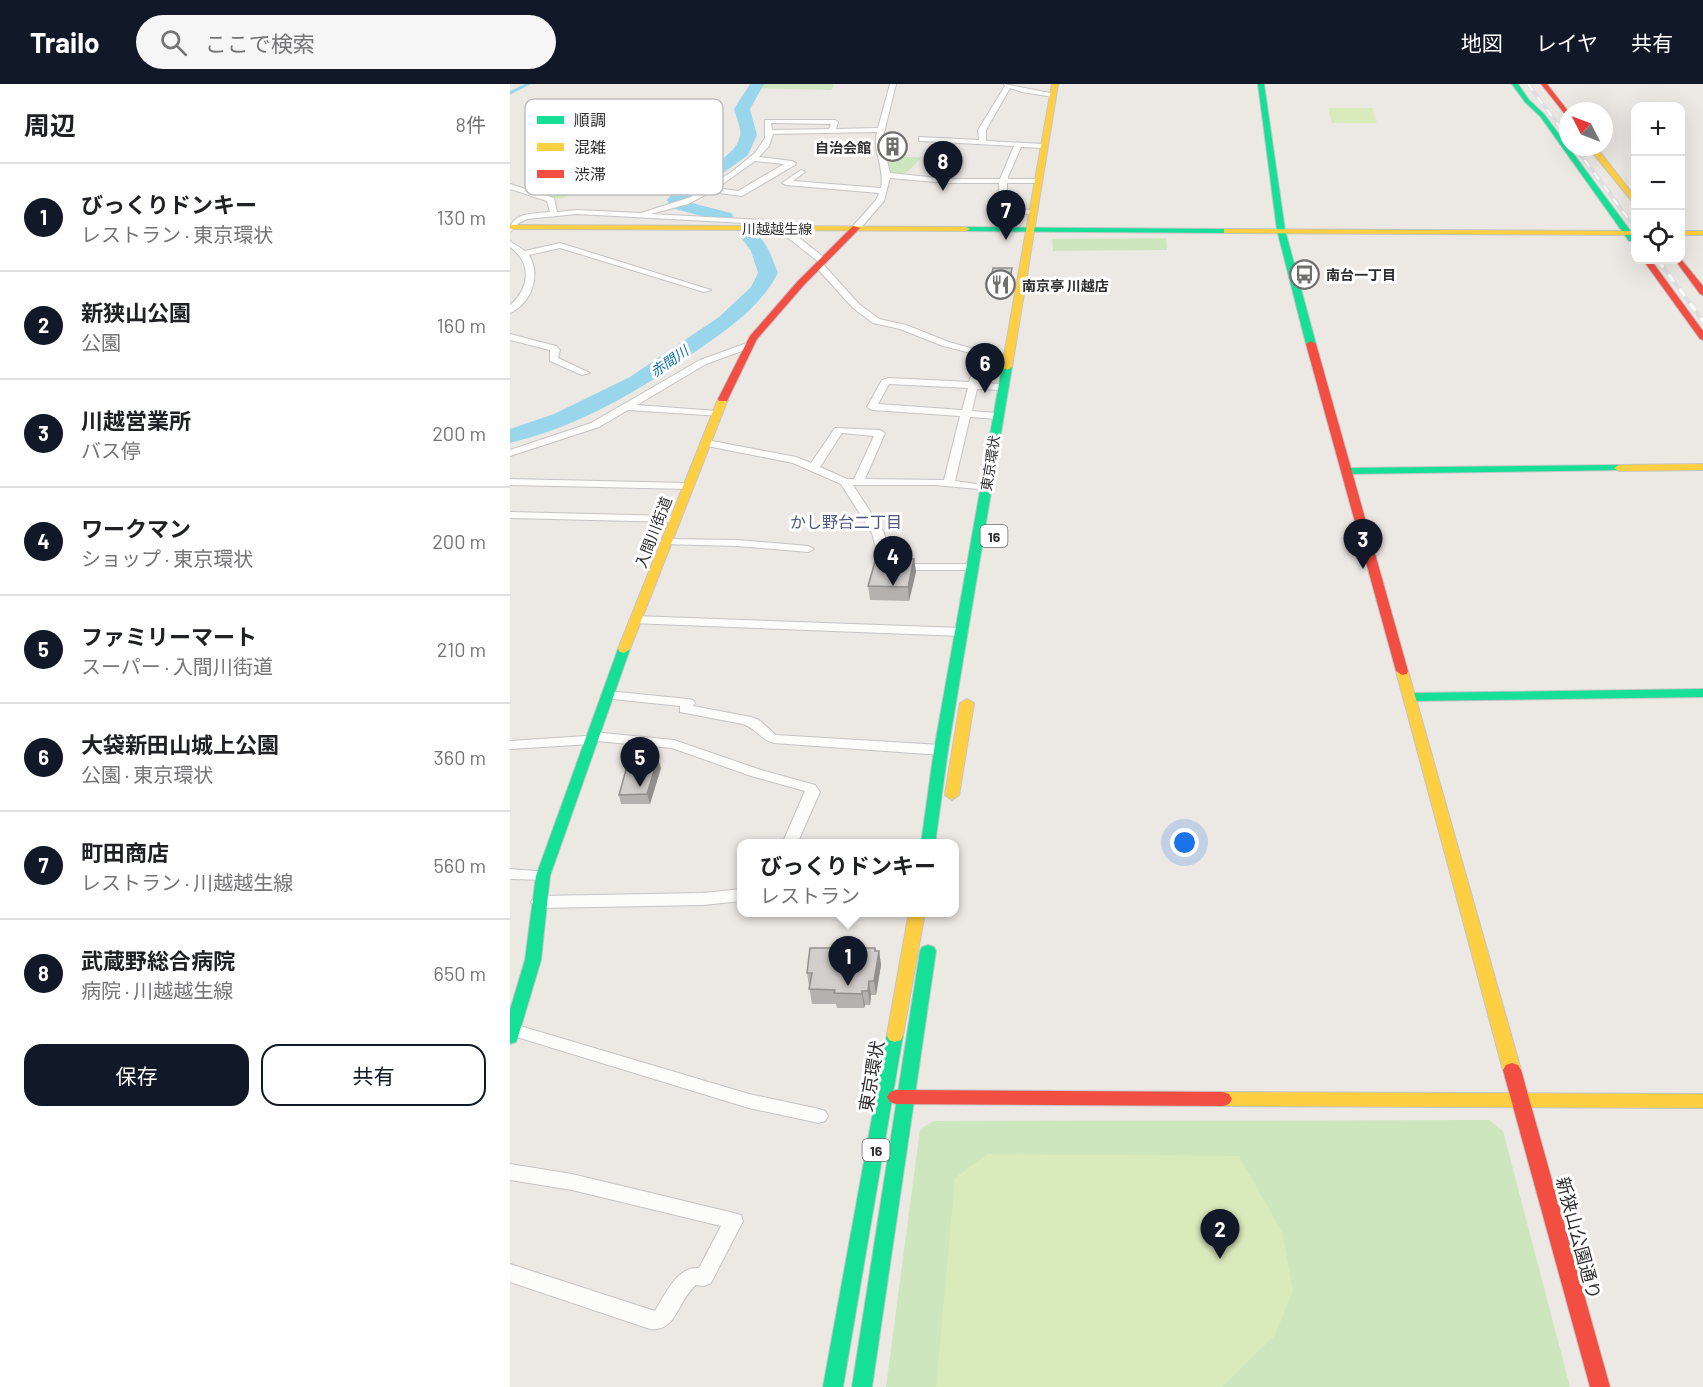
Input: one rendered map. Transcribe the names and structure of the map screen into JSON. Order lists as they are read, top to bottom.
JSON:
{
  "streets": {
    "main road": [
      "川越越生線",
      "東京環状",
      "入間川街道",
      "16",
      "新狭山公園通り"
    ]
  },
  "crossings": [
    ["川越越生線", "東京環状"],
    ["川越越生線", "入間川街道"],
    ["川越越生線", "新狭山公園通り"]
  ],
  "districts": ["かし野台二丁目"],
  "water": ["赤間川"],
  "places": {
    "building": ["自治会館"],
    "bus stop": ["南台一丁目"],
    "restaurant": ["南京亭 川越店"]
  },
  "legend": ["順調", "混雑", "渋滞"],
  "north": "top left",
  "page": {
    "header": "Trailo",
    "search": "ここで検索",
    "nav": ["地図", "レイヤ", "共有"],
    "heading": ["周辺", "8件"],
    "map_buttons": ["+", "−"],
    "pins": [
      "8",
      "7",
      "6",
      "3",
      "4",
      "5",
      "1",
      "2"
    ],
    "list": [
      {
        "mark": "1",
        "name": "びっくりドンキー",
        "note": "レストラン · 東京環状",
        "value": "130 m"
      },
      {
        "mark": "2",
        "name": "新狭山公園",
        "note": "公園",
        "value": "160 m"
      },
      {
        "mark": "3",
        "name": "川越営業所",
        "note": "バス停",
        "value": "200 m"
      },
      {
        "mark": "4",
        "name": "ワークマン",
        "note": "ショップ · 東京環状",
        "value": "200 m"
      },
      {
        "mark": "5",
        "name": "ファミリーマート",
        "note": "スーパー · 入間川街道",
        "value": "210 m"
      },
      {
        "mark": "6",
        "name": "大袋新田山城上公園",
        "note": "公園 · 東京環状",
        "value": "360 m"
      },
      {
        "mark": "7",
        "name": "町田商店",
        "note": "レストラン · 川越越生線",
        "value": "560 m"
      },
      {
        "mark": "8",
        "name": "武蔵野総合病院",
        "note": "病院 · 川越越生線",
        "value": "650 m"
      }
    ],
    "popup": ["びっくりドンキー", "レストラン"],
    "buttons": ["保存", "共有"]
  }
}
